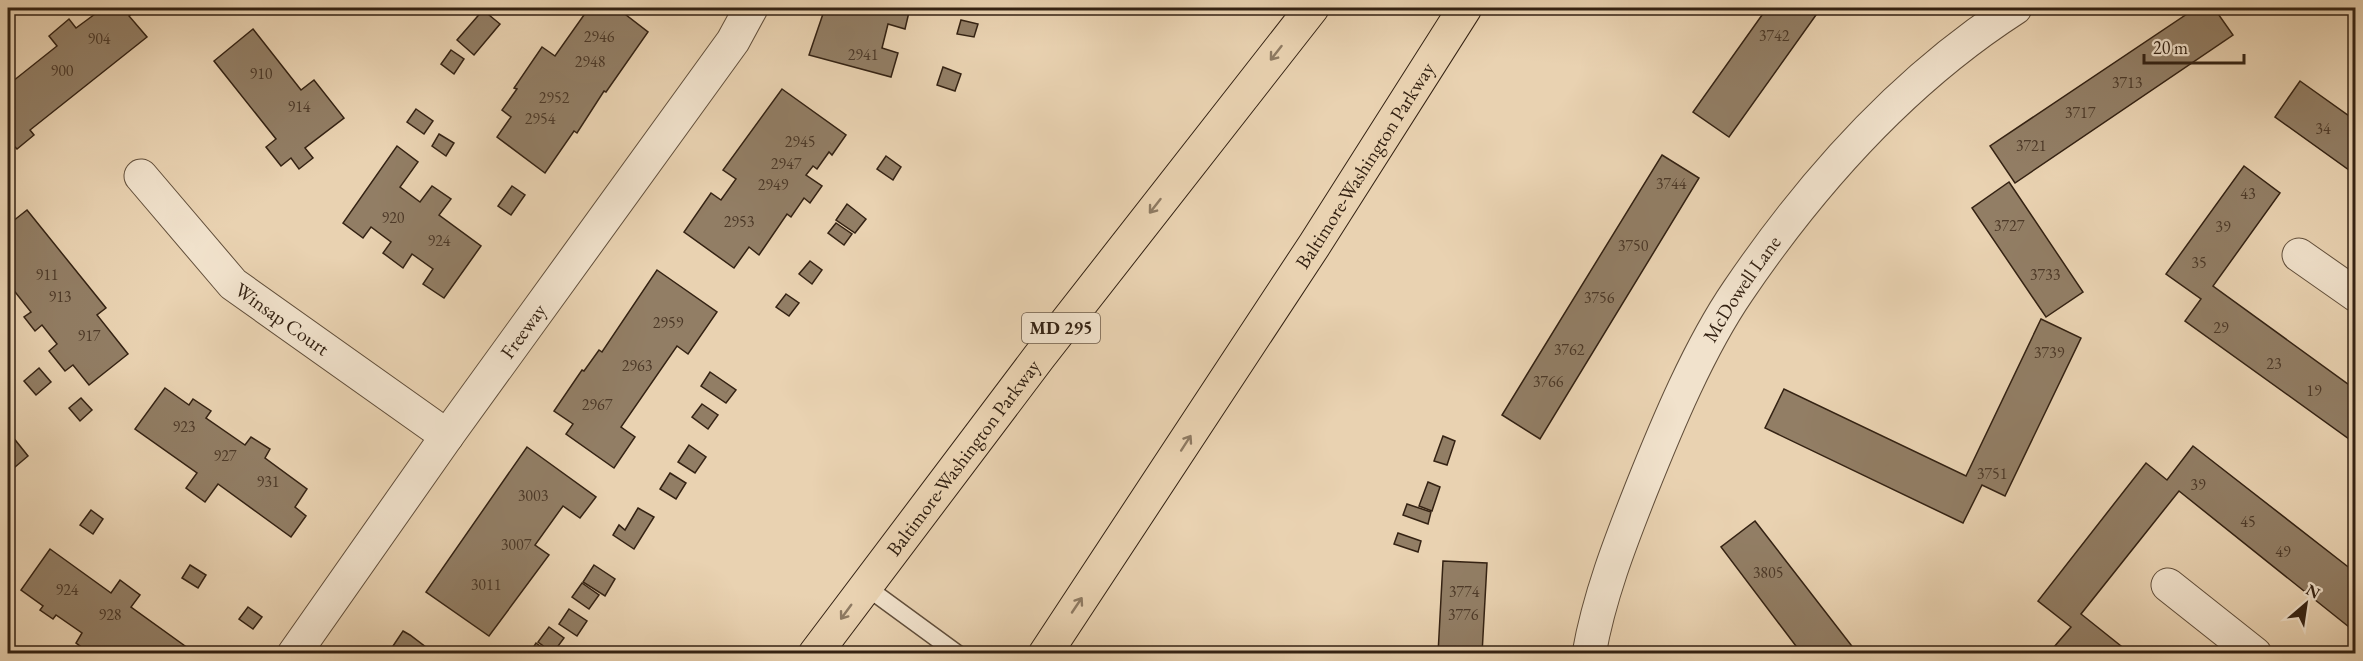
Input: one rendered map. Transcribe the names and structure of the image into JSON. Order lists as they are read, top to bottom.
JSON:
{
  "streets": {
    "highway": ["Baltimore-Washington Parkway", "MD 295"],
    "street": ["McDowell Lane", "Winsap Court", "Freeway"]
  },
  "crossings": [
    ["Winsap Court", "Freeway"]
  ],
  "house_numbers": [
    "3742",
    "2946",
    "904",
    "2941",
    "2948",
    "900",
    "910",
    "3713",
    "2952",
    "914",
    "3717",
    "2954",
    "34",
    "2945",
    "3721",
    "2947",
    "3744",
    "2949",
    "43",
    "920",
    "2953",
    "3727",
    "39",
    "924",
    "3750",
    "35",
    "911",
    "3733",
    "913",
    "3756",
    "2959",
    "29",
    "917",
    "3762",
    "3739",
    "23",
    "2963",
    "3766",
    "19",
    "2967",
    "923",
    "927",
    "3751",
    "931",
    "39",
    "3003",
    "45",
    "3007",
    "49",
    "3805",
    "3011",
    "924",
    "3774",
    "928",
    "3776"
  ],
  "scale_bar": "20 m",
  "north": "top right"
}
